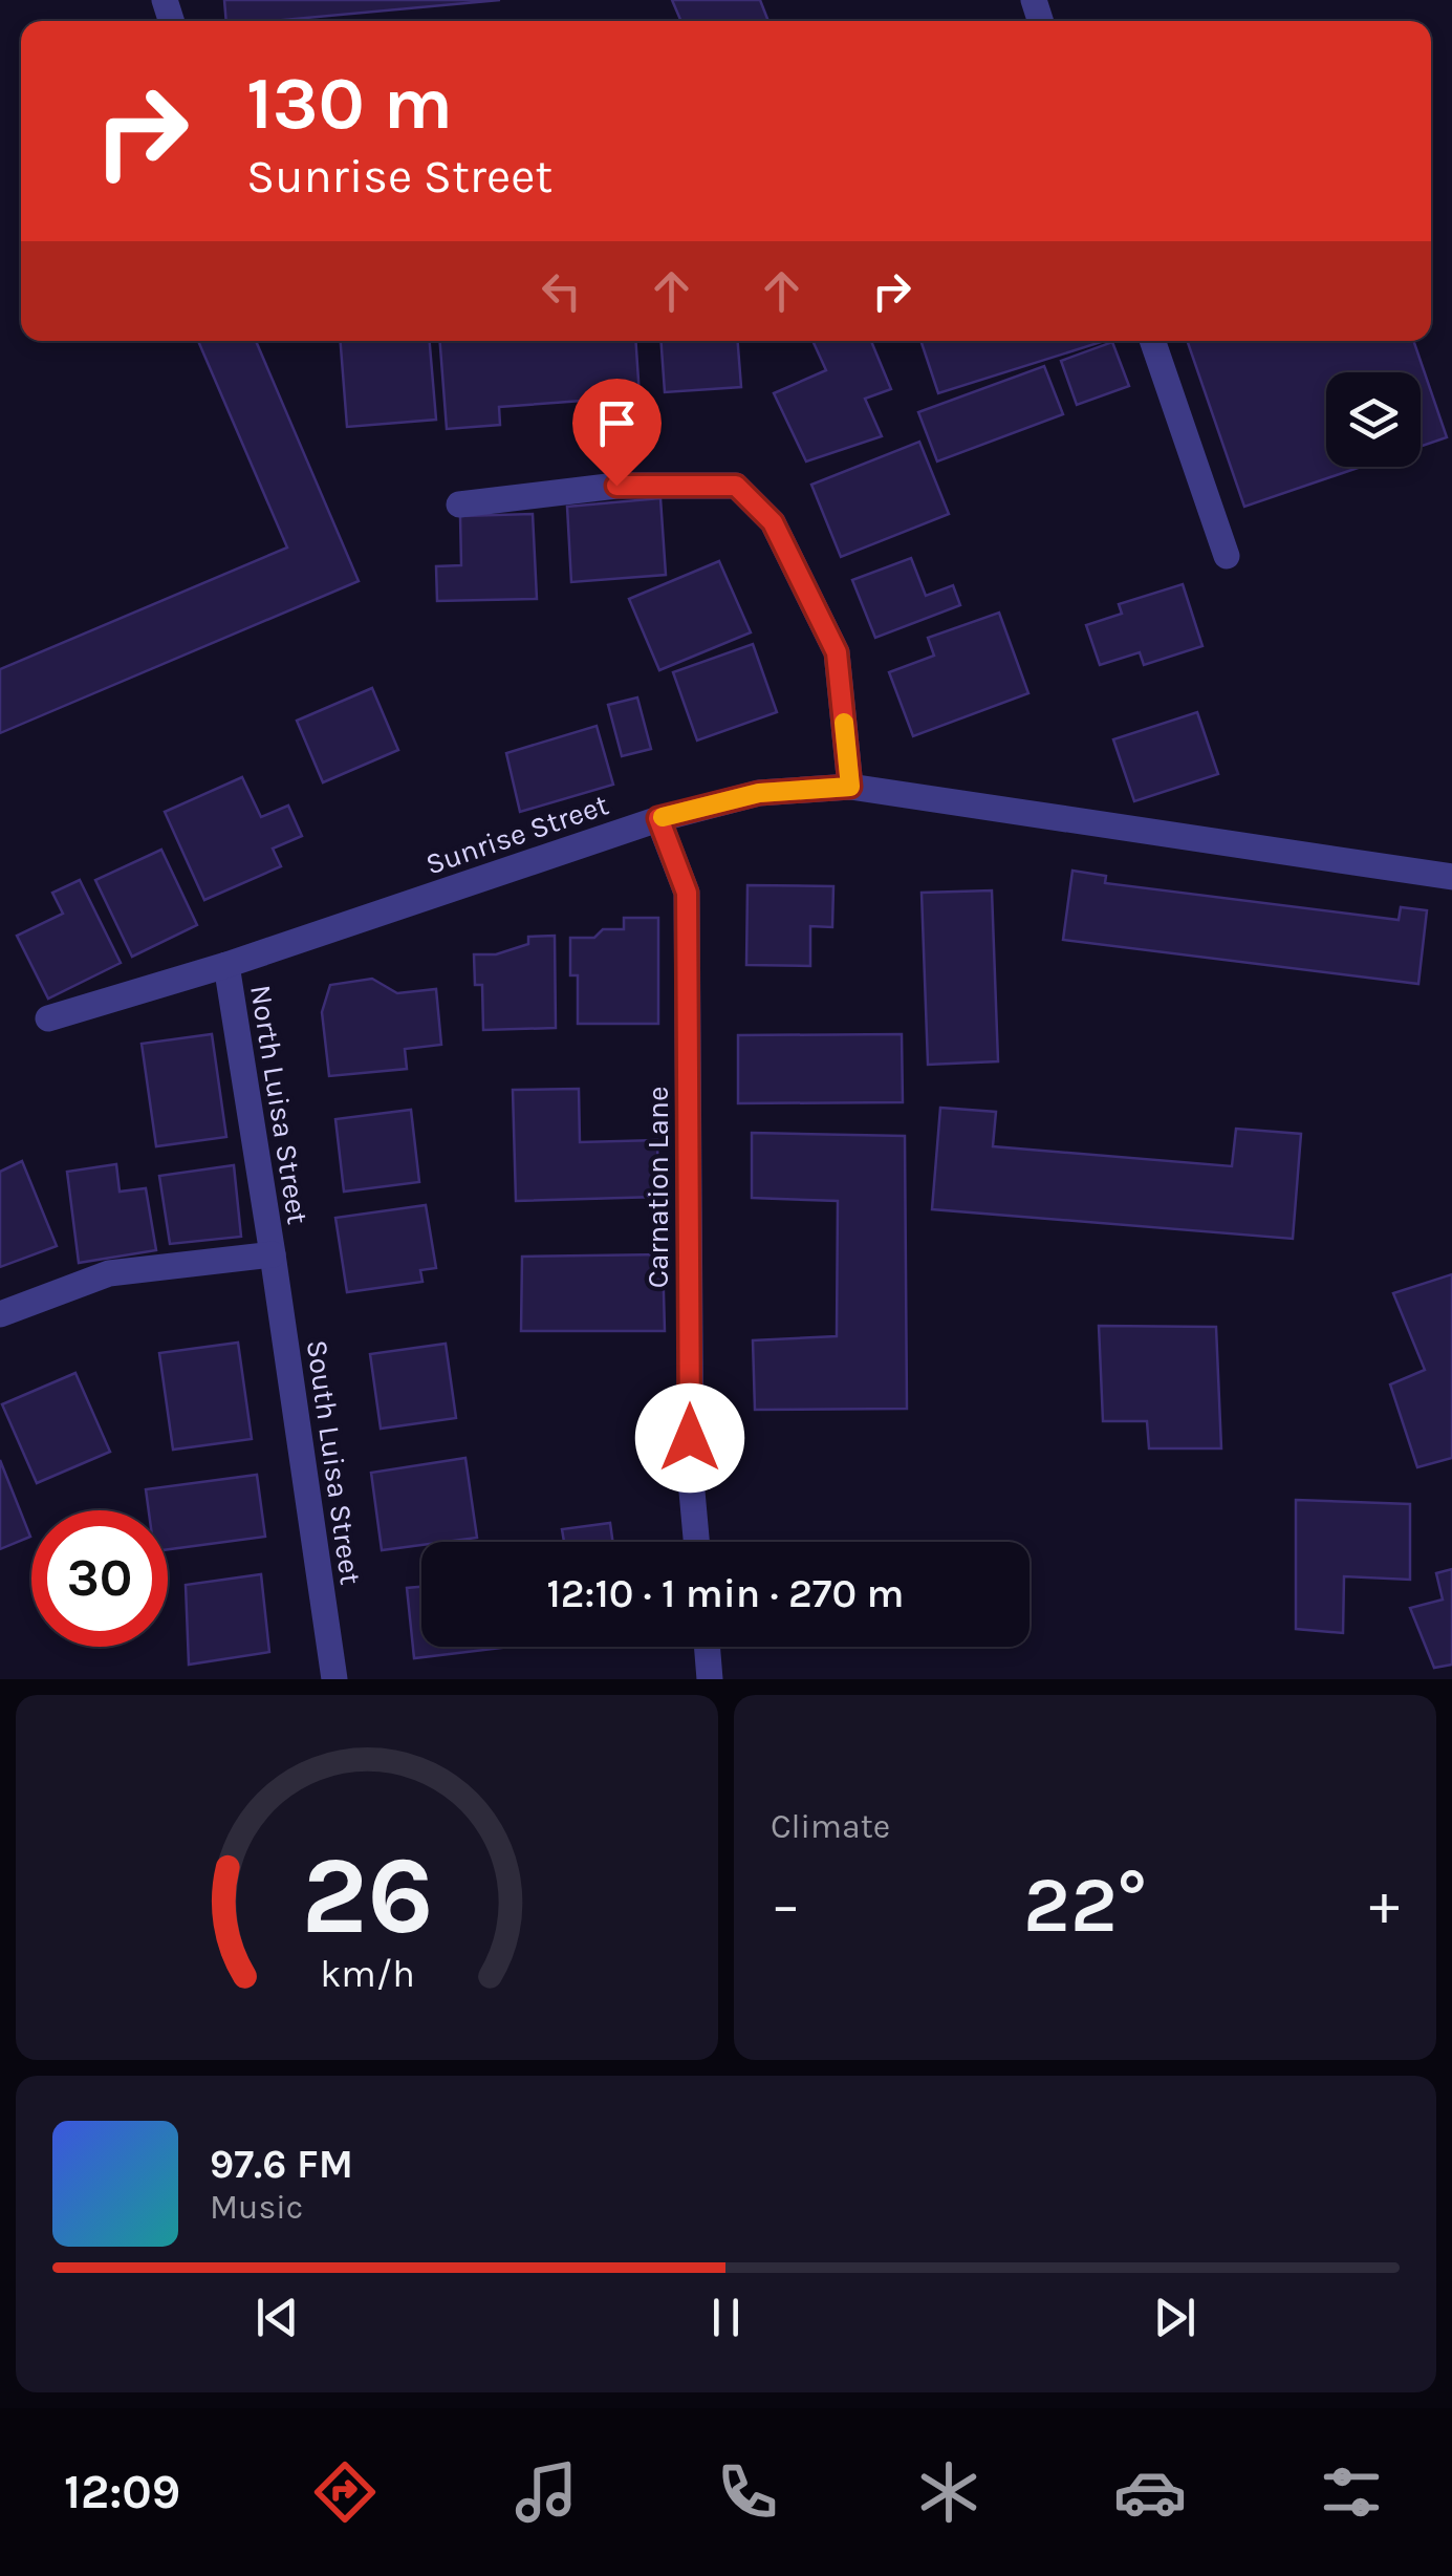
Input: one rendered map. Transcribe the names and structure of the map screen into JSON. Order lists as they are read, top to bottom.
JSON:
{
  "streets": {
    "street": [
      "Sunrise Street",
      "North Luisa Street",
      "Carnation Lane",
      "South Luisa Street"
    ]
  },
  "crossings": [
    ["Sunrise Street", "North Luisa Street"],
    ["Sunrise Street", "Carnation Lane"],
    ["North Luisa Street", "South Luisa Street"]
  ],
  "page": {
    "turn": ["130 m", "Sunrise Street"],
    "limit": "30",
    "trip": "12:10 · 1 min · 270 m",
    "tile": "Climate",
    "heat": ["−", "22°", "+"],
    "song": ["97.6 FM", "Music"],
    "tabs": "12:09",
    "gauge": ["26", "km/h"]
  }
}
